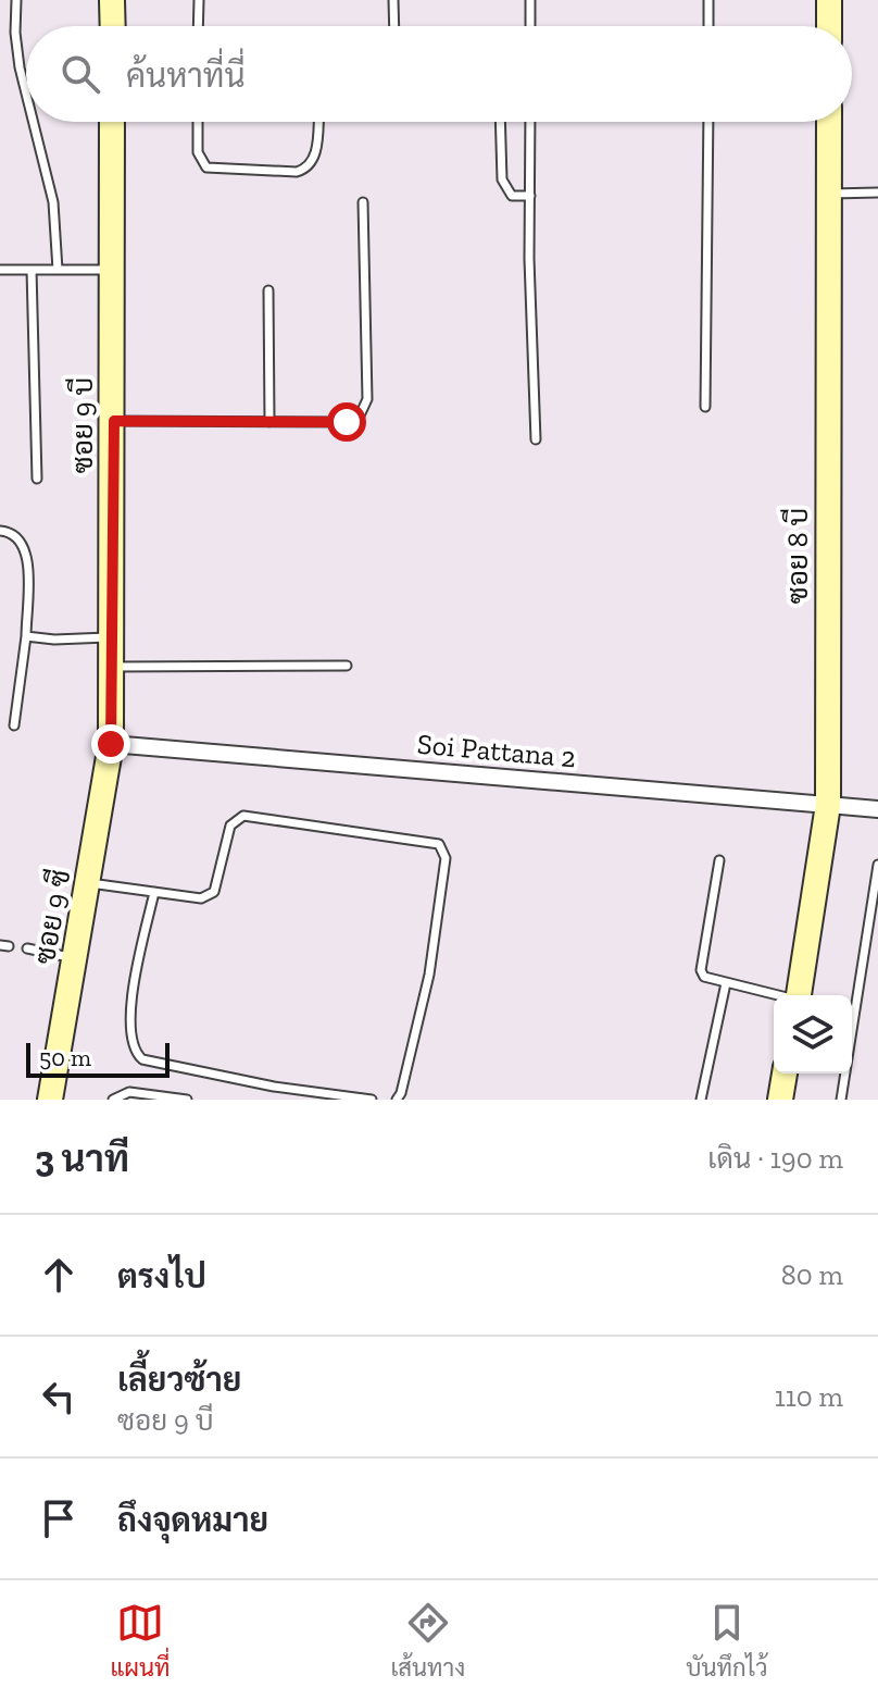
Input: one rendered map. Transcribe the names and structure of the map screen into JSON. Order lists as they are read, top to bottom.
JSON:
{
  "streets": {
    "street": [
      "ซอย 9 บี",
      "ซอย 8 บี",
      "Soi Pattana 2",
      "ซอย 9 ซี"
    ]
  },
  "crossings": [
    ["ซอย 9 บี", "Soi Pattana 2"],
    ["ซอย 9 บี", "ซอย 9 ซี"],
    ["ซอย 8 บี", "Soi Pattana 2"],
    ["Soi Pattana 2", "ซอย 9 ซี"]
  ],
  "scale_bar": "50 m",
  "page": {
    "search": "ค้นหาที่นี่",
    "scale": "50 m",
    "heading": ["3 นาที", "เดิน · 190 m"],
    "list": [
      ["ตรงไป", "80 m"],
      ["เลี้ยวซ้าย", "ซอย 9 บี", "110 m"],
      "ถึงจุดหมาย"
    ],
    "nav": ["แผนที่", "เส้นทาง", "บันทึกไว้"]
  }
}
